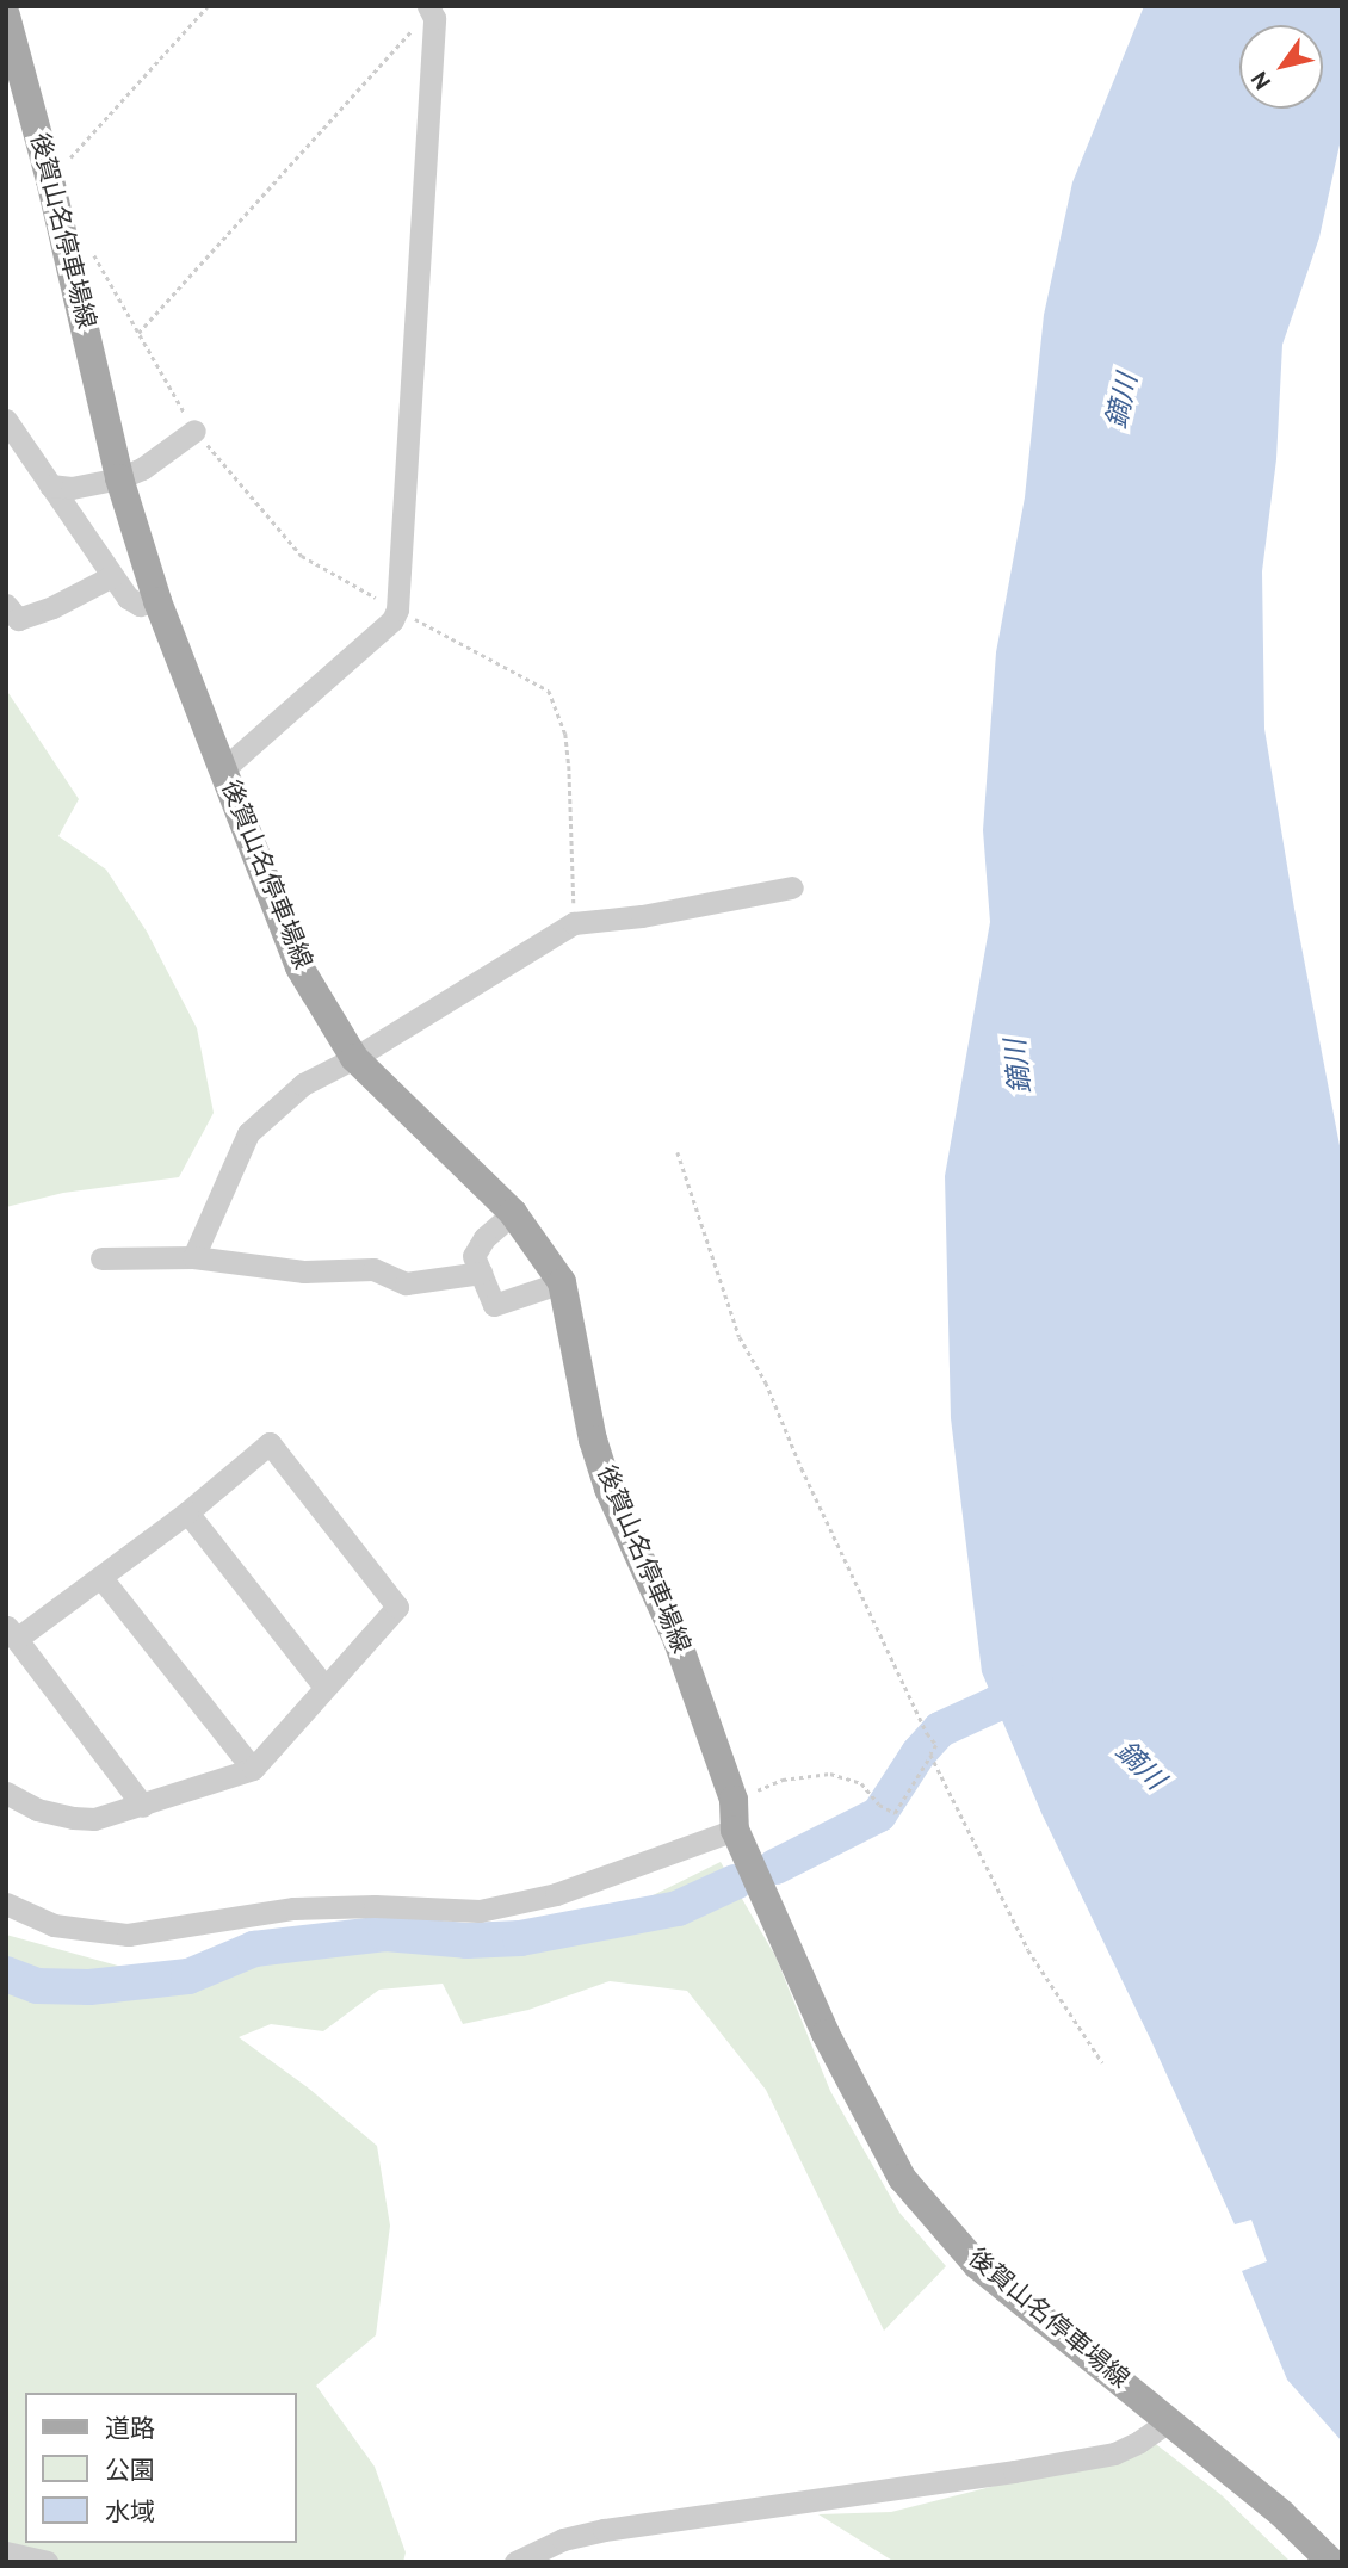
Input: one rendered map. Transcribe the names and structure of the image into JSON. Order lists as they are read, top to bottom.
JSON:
{
  "streets": {
    "main road": ["後賀山名停車場線"]
  },
  "water": ["鏑川"],
  "legend": ["道路", "公園", "水域"],
  "north": "bottom left"
}
